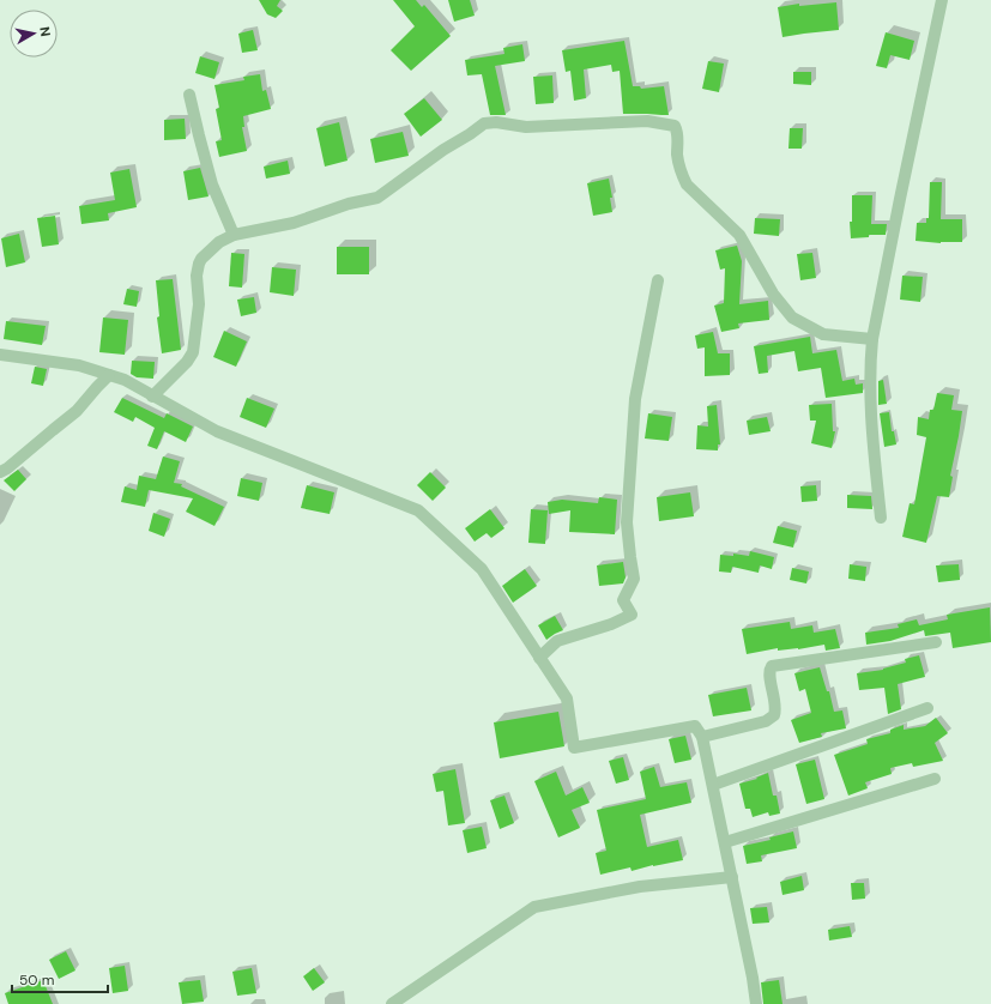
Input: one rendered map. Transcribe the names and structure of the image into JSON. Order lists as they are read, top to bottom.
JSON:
{
  "scale_bar": "50 m",
  "north": "right"
}
